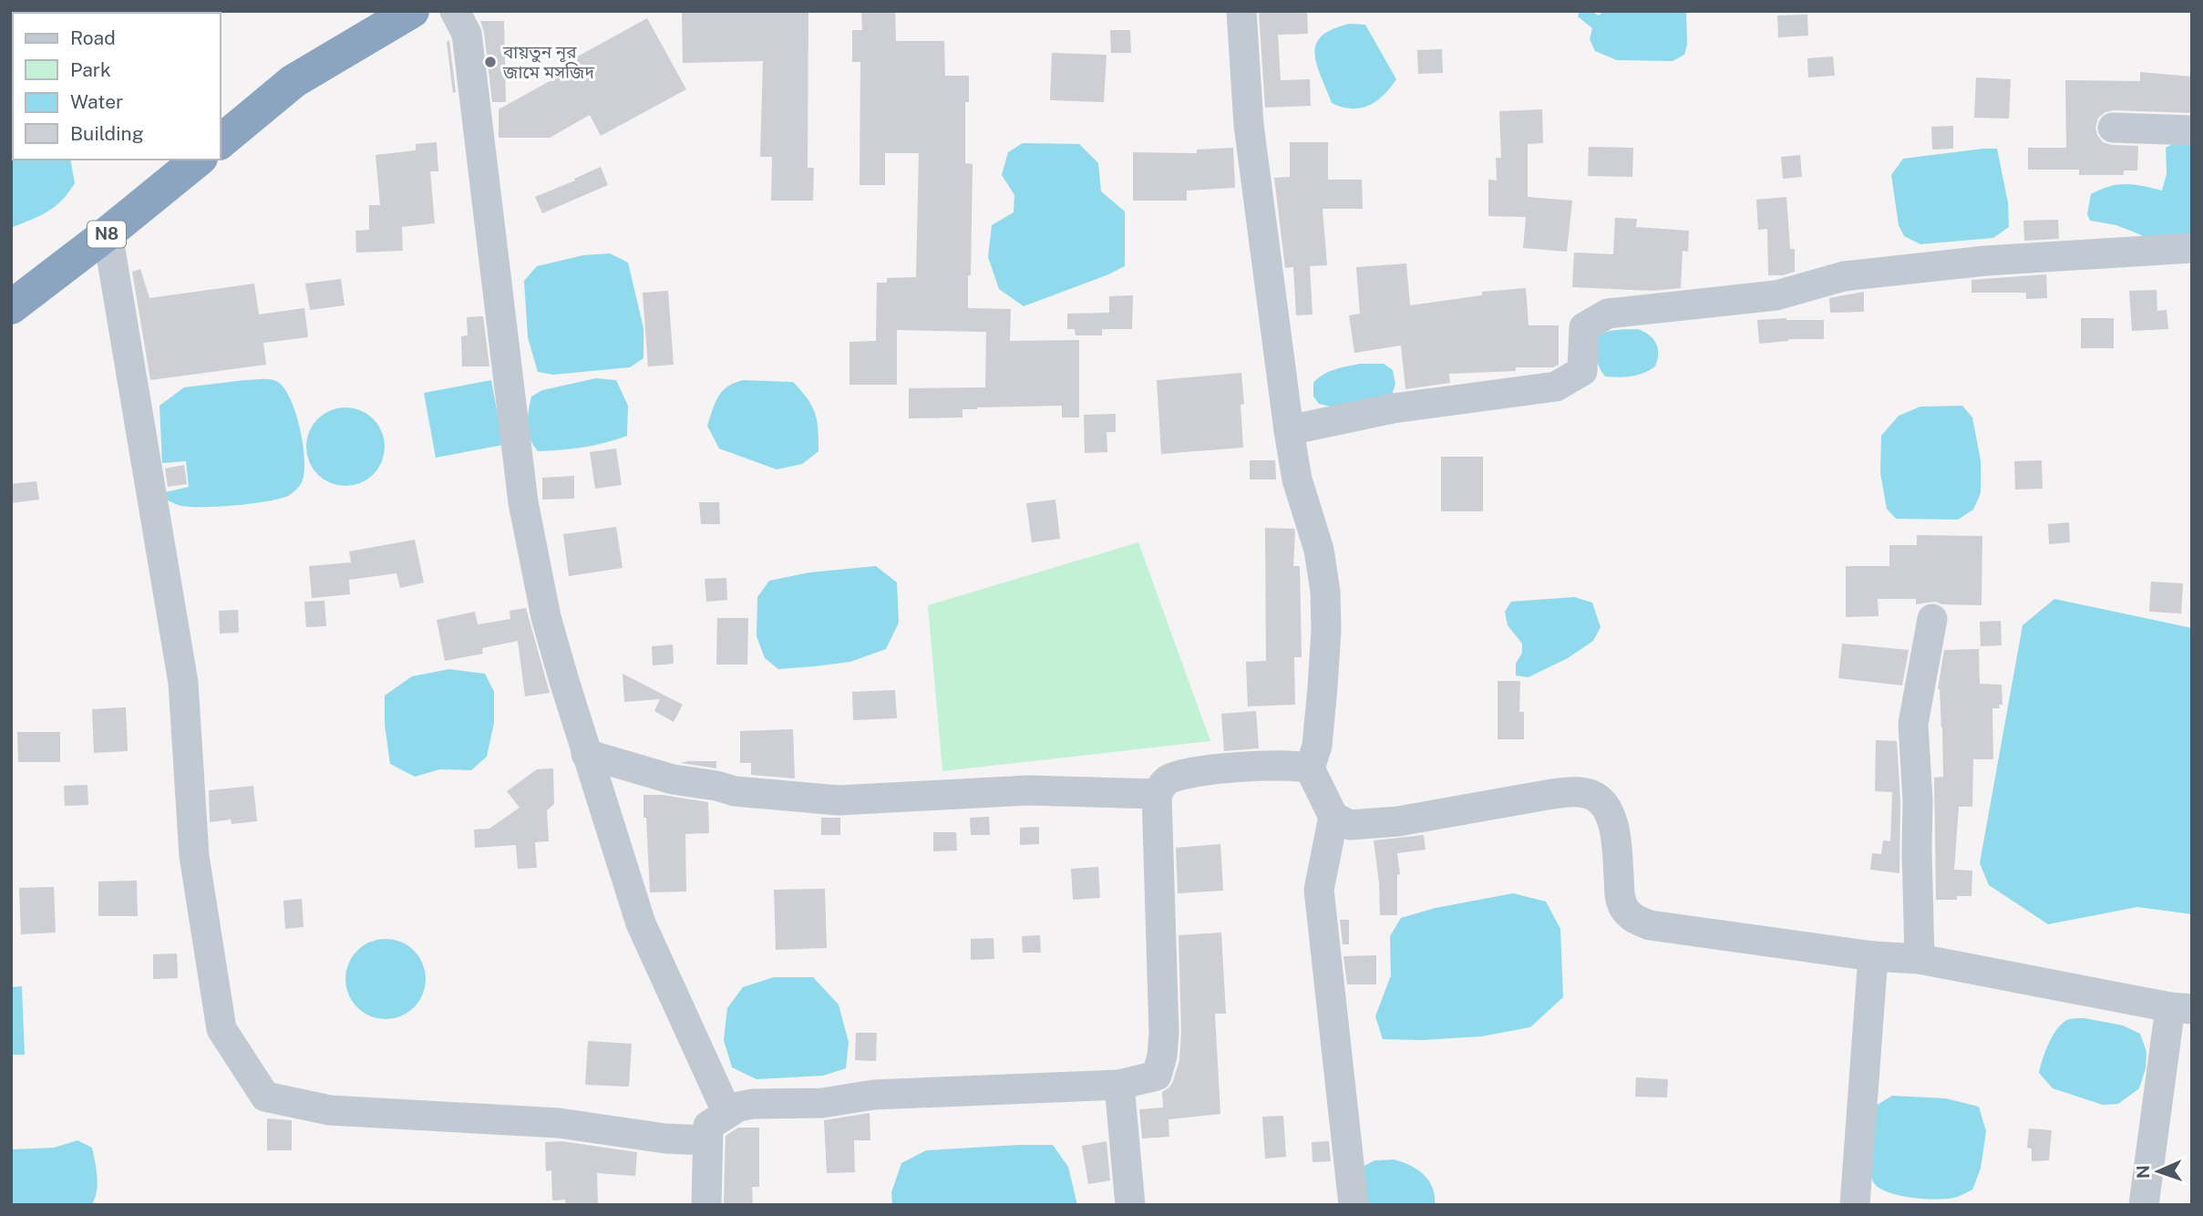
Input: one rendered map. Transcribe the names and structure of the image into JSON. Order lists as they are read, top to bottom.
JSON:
{
  "streets": {
    "highway": ["N8"]
  },
  "places": ["বায়তুন নূর জামে মসজিদ"],
  "legend": [
    "Road",
    "Park",
    "Water",
    "Building"
  ],
  "north": "left"
}
